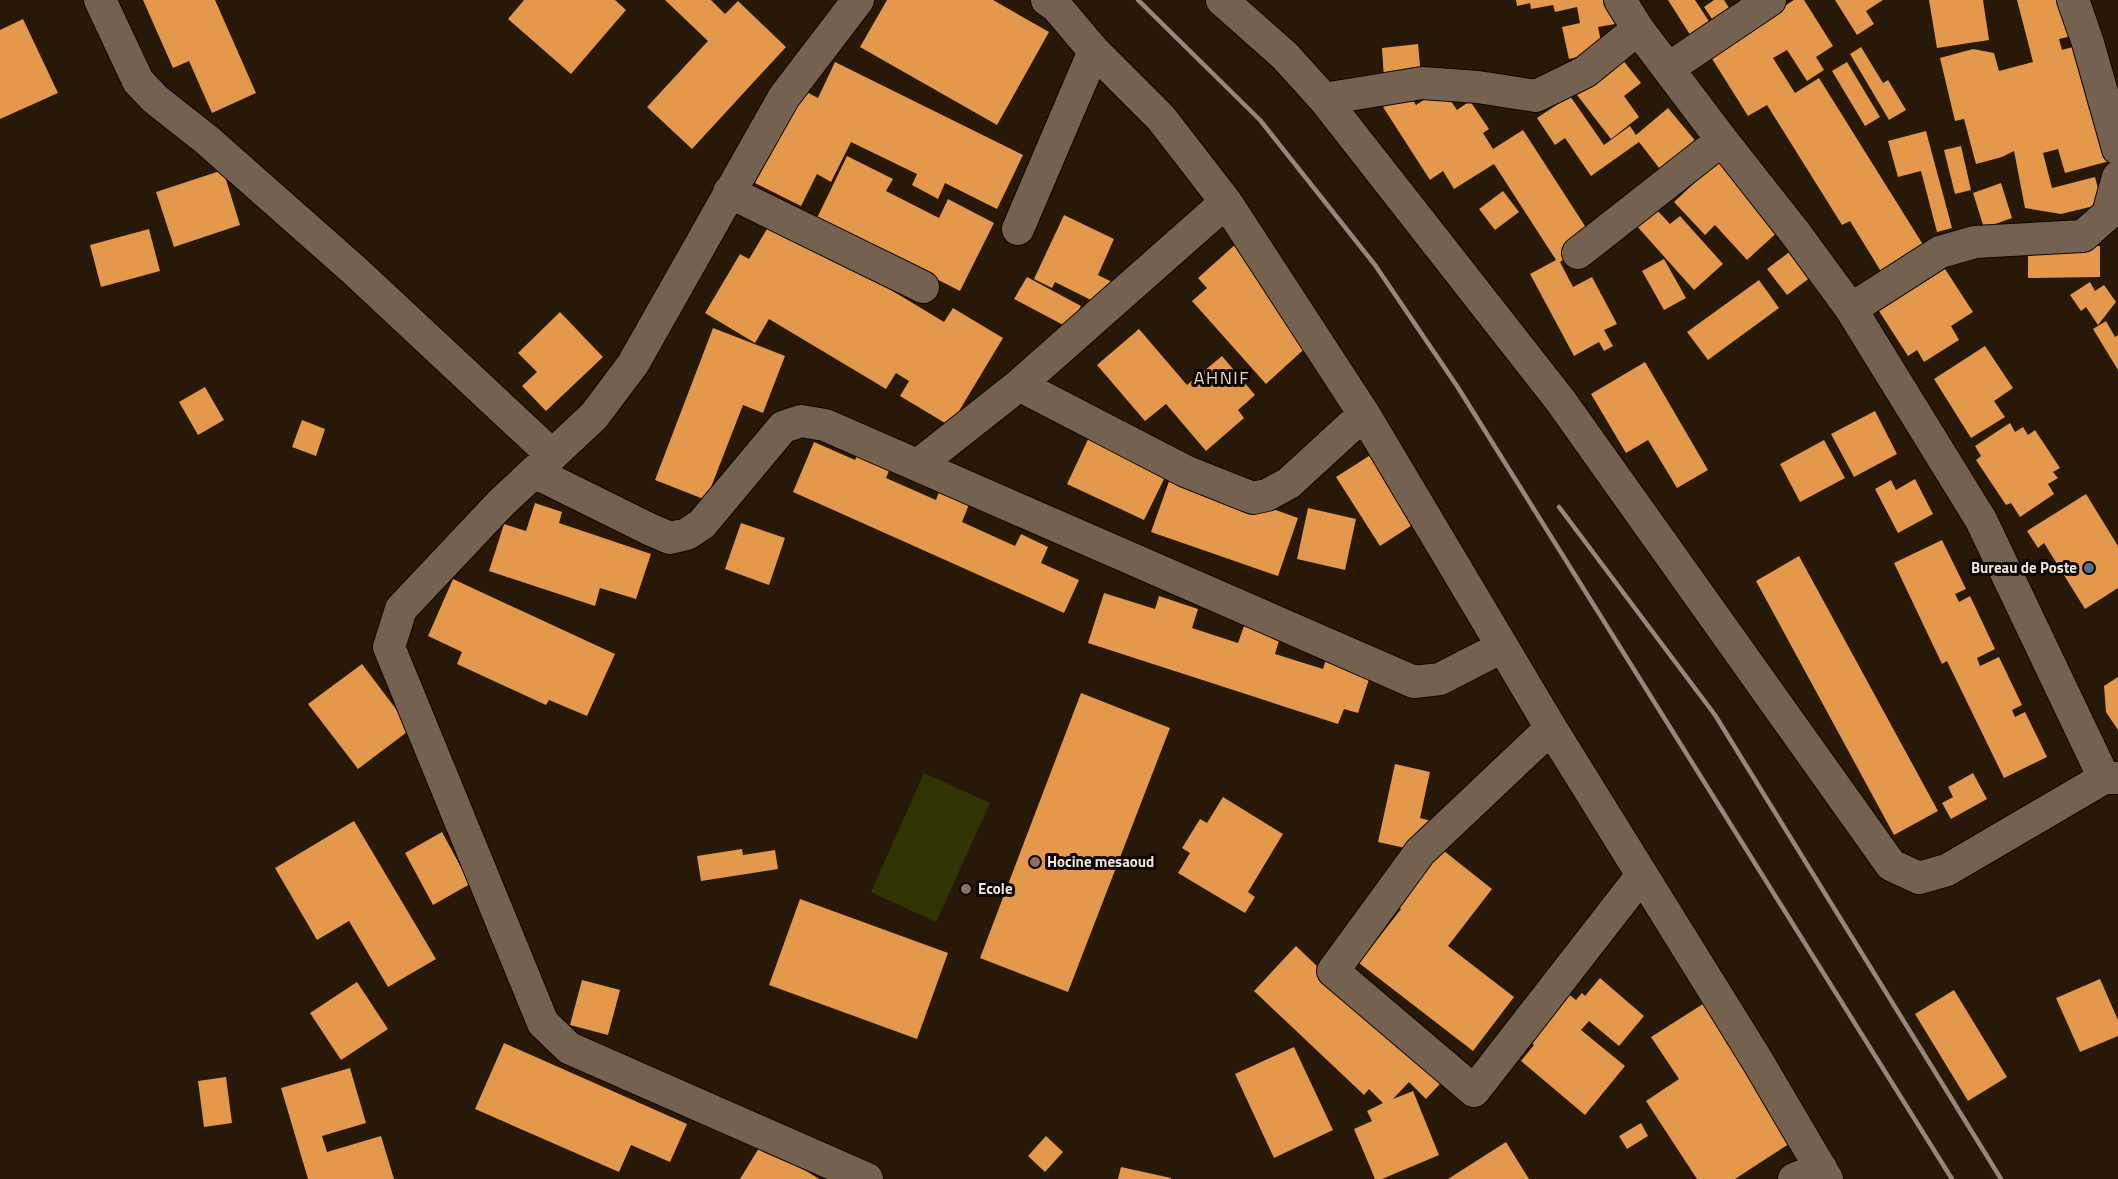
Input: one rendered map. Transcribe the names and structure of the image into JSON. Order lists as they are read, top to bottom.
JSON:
{
  "districts": ["AHNIF"],
  "places": ["Bureau de Poste", "Hocine mesaoud", "Ecole"]
}
